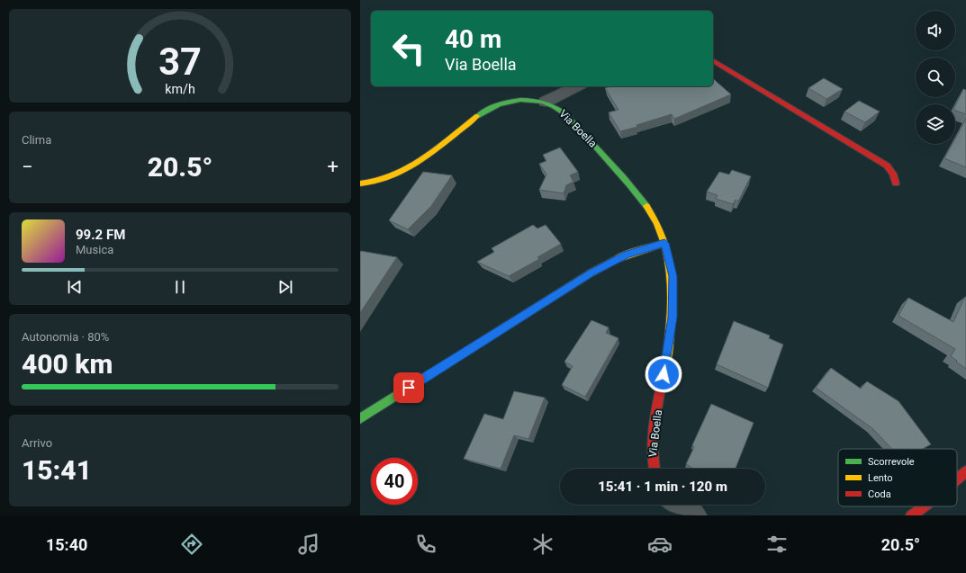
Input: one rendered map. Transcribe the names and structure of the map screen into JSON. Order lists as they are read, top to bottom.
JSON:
{
  "streets": {
    "street": ["Via Boella"]
  },
  "legend": ["Scorrevole", "Lento", "Coda"],
  "page": {
    "turn": ["40 m", "Via Boella"],
    "tile": [
      "Clima",
      ["Autonomia · 80%", "400 km"],
      ["Arrivo", "15:41"]
    ],
    "heat": ["−", "20.5°", "+"],
    "song": ["99.2 FM", "Musica"],
    "limit": "40",
    "trip": "15:41 · 1 min · 120 m",
    "tabs": ["15:40", "20.5°"],
    "gauge": ["37", "km/h"]
  }
}
